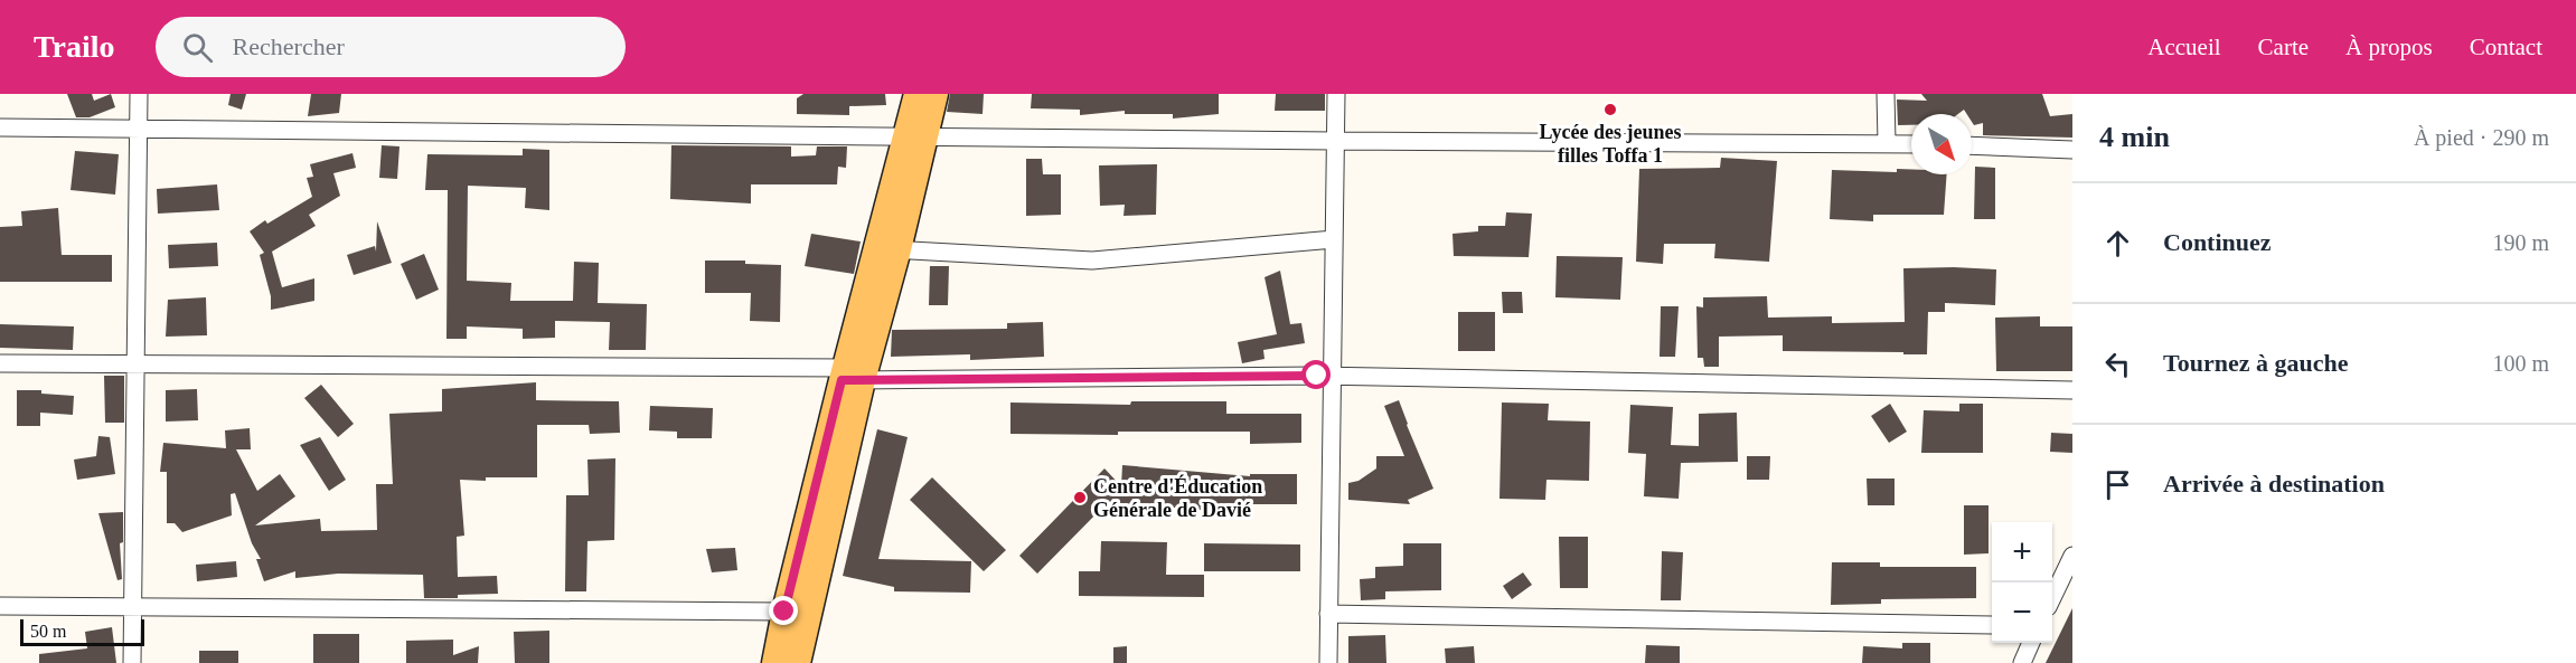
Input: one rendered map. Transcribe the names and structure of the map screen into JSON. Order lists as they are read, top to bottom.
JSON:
{
  "places": ["Lycée des jeunes filles Toffa 1", "Centre d'Éducation Générale de Davié"],
  "scale_bar": "50 m",
  "north": "bottom right",
  "page": {
    "header": "Trailo",
    "search": "Rechercher",
    "nav": [
      "Accueil",
      "Carte",
      "À propos",
      "Contact"
    ],
    "heading": ["4 min", "À pied · 290 m"],
    "list": [
      ["Continuez", "190 m"],
      ["Tournez à gauche", "100 m"],
      "Arrivée à destination"
    ],
    "map_buttons": ["+", "−"],
    "scale": "50 m"
  }
}
